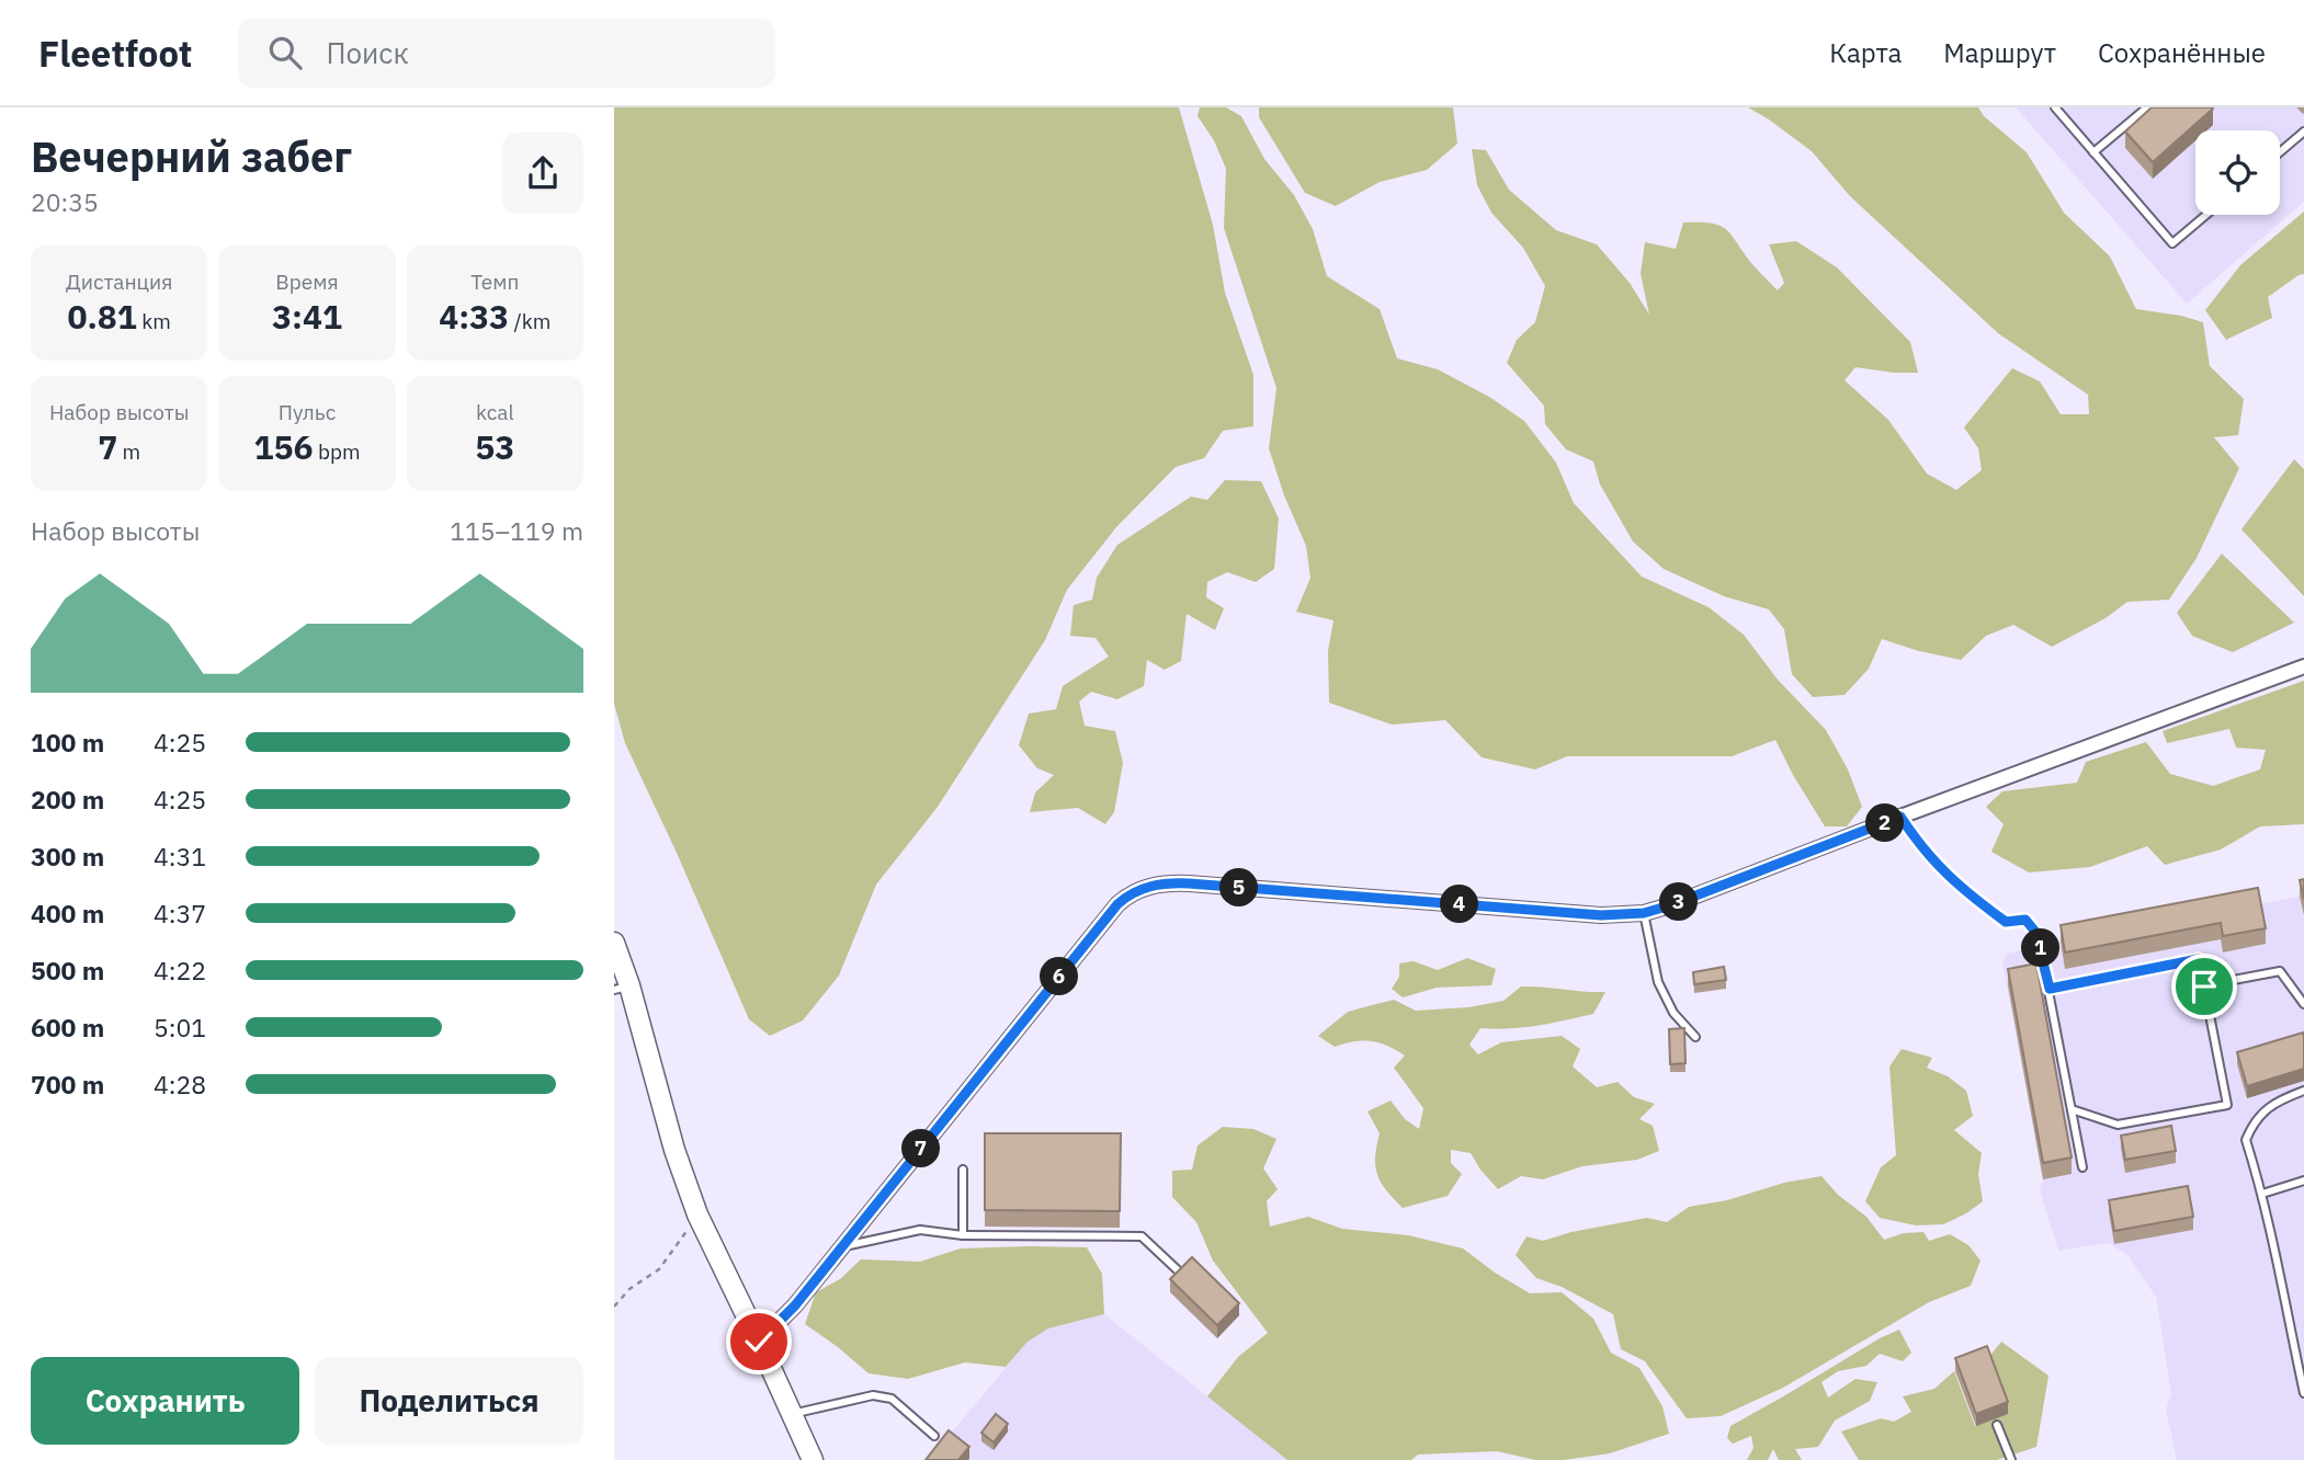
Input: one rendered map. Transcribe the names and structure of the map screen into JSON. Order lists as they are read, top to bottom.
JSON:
{
  "page": {
    "header": "Fleetfoot",
    "search": "Поиск",
    "nav": ["Карта", "Маршрут", "Сохранённые"],
    "heading": ["Вечерний забег", "20:35"],
    "stats": [
      ["Дистанция", "0.81 km"],
      ["Время", "3:41"],
      ["Темп", "4:33 /km"],
      ["Набор высоты", "7 m"],
      ["Пульс", "156 bpm"],
      ["kcal", "53"]
    ],
    "chart": ["Набор высоты", "115–119 m"],
    "list": [
      {
        "name": "100 m",
        "note": "4:25"
      },
      {
        "name": "200 m",
        "note": "4:25"
      },
      {
        "name": "300 m",
        "note": "4:31"
      },
      {
        "name": "400 m",
        "note": "4:37"
      },
      {
        "name": "500 m",
        "note": "4:22"
      },
      {
        "name": "600 m",
        "note": "5:01"
      },
      {
        "name": "700 m",
        "note": "4:28"
      }
    ],
    "pins": [
      "2",
      "5",
      "3",
      "4",
      "1",
      "6",
      "7"
    ],
    "buttons": ["Сохранить", "Поделиться"]
  }
}
